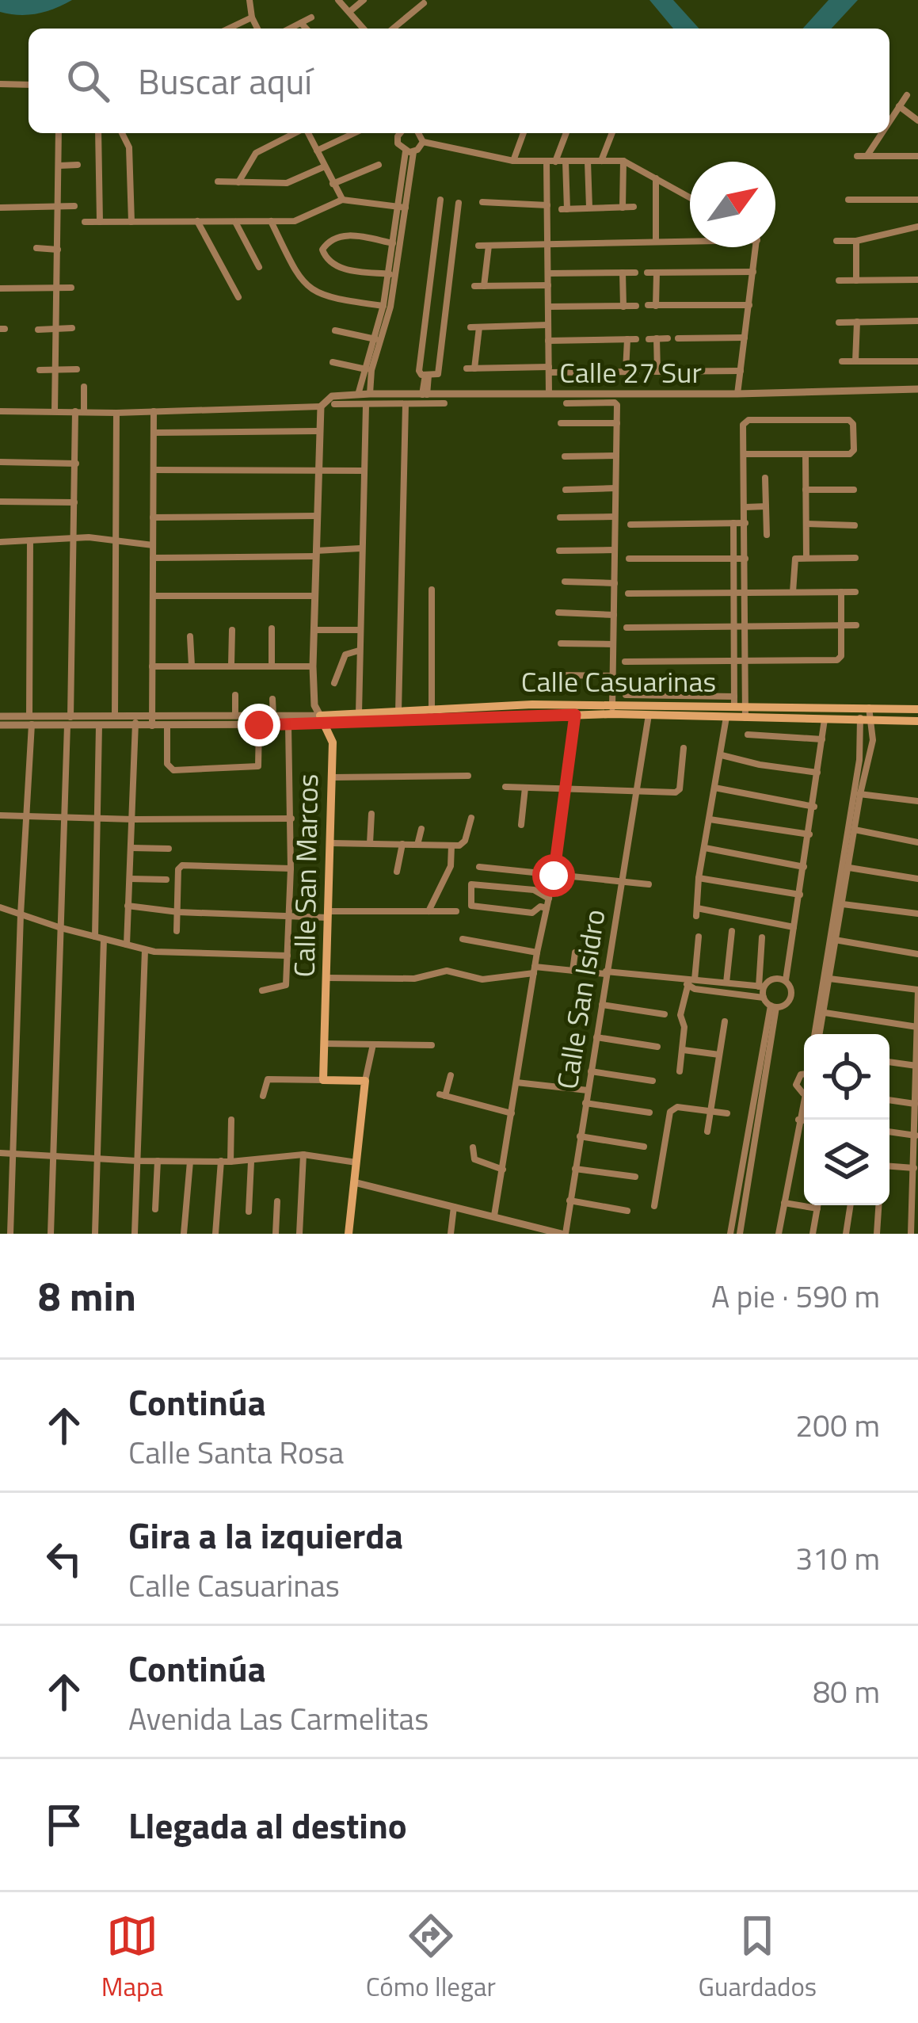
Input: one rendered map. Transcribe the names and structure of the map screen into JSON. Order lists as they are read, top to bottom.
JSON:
{
  "streets": {
    "main road": ["Calle Casuarinas", "Calle San Marcos"],
    "street": ["Calle 27 Sur", "Calle San Isidro"]
  },
  "crossings": [
    ["Calle 27 Sur", "Calle San Marcos"],
    ["Calle Casuarinas", "Calle San Marcos"],
    ["Calle Casuarinas", "Calle San Isidro"]
  ],
  "north": "top right",
  "page": {
    "search": "Buscar aquí",
    "heading": ["8 min", "A pie · 590 m"],
    "list": [
      ["Continúa", "Calle Santa Rosa", "200 m"],
      ["Gira a la izquierda", "Calle Casuarinas", "310 m"],
      ["Continúa", "Avenida Las Carmelitas", "80 m"],
      "Llegada al destino"
    ],
    "nav": ["Mapa", "Cómo llegar", "Guardados"]
  }
}
